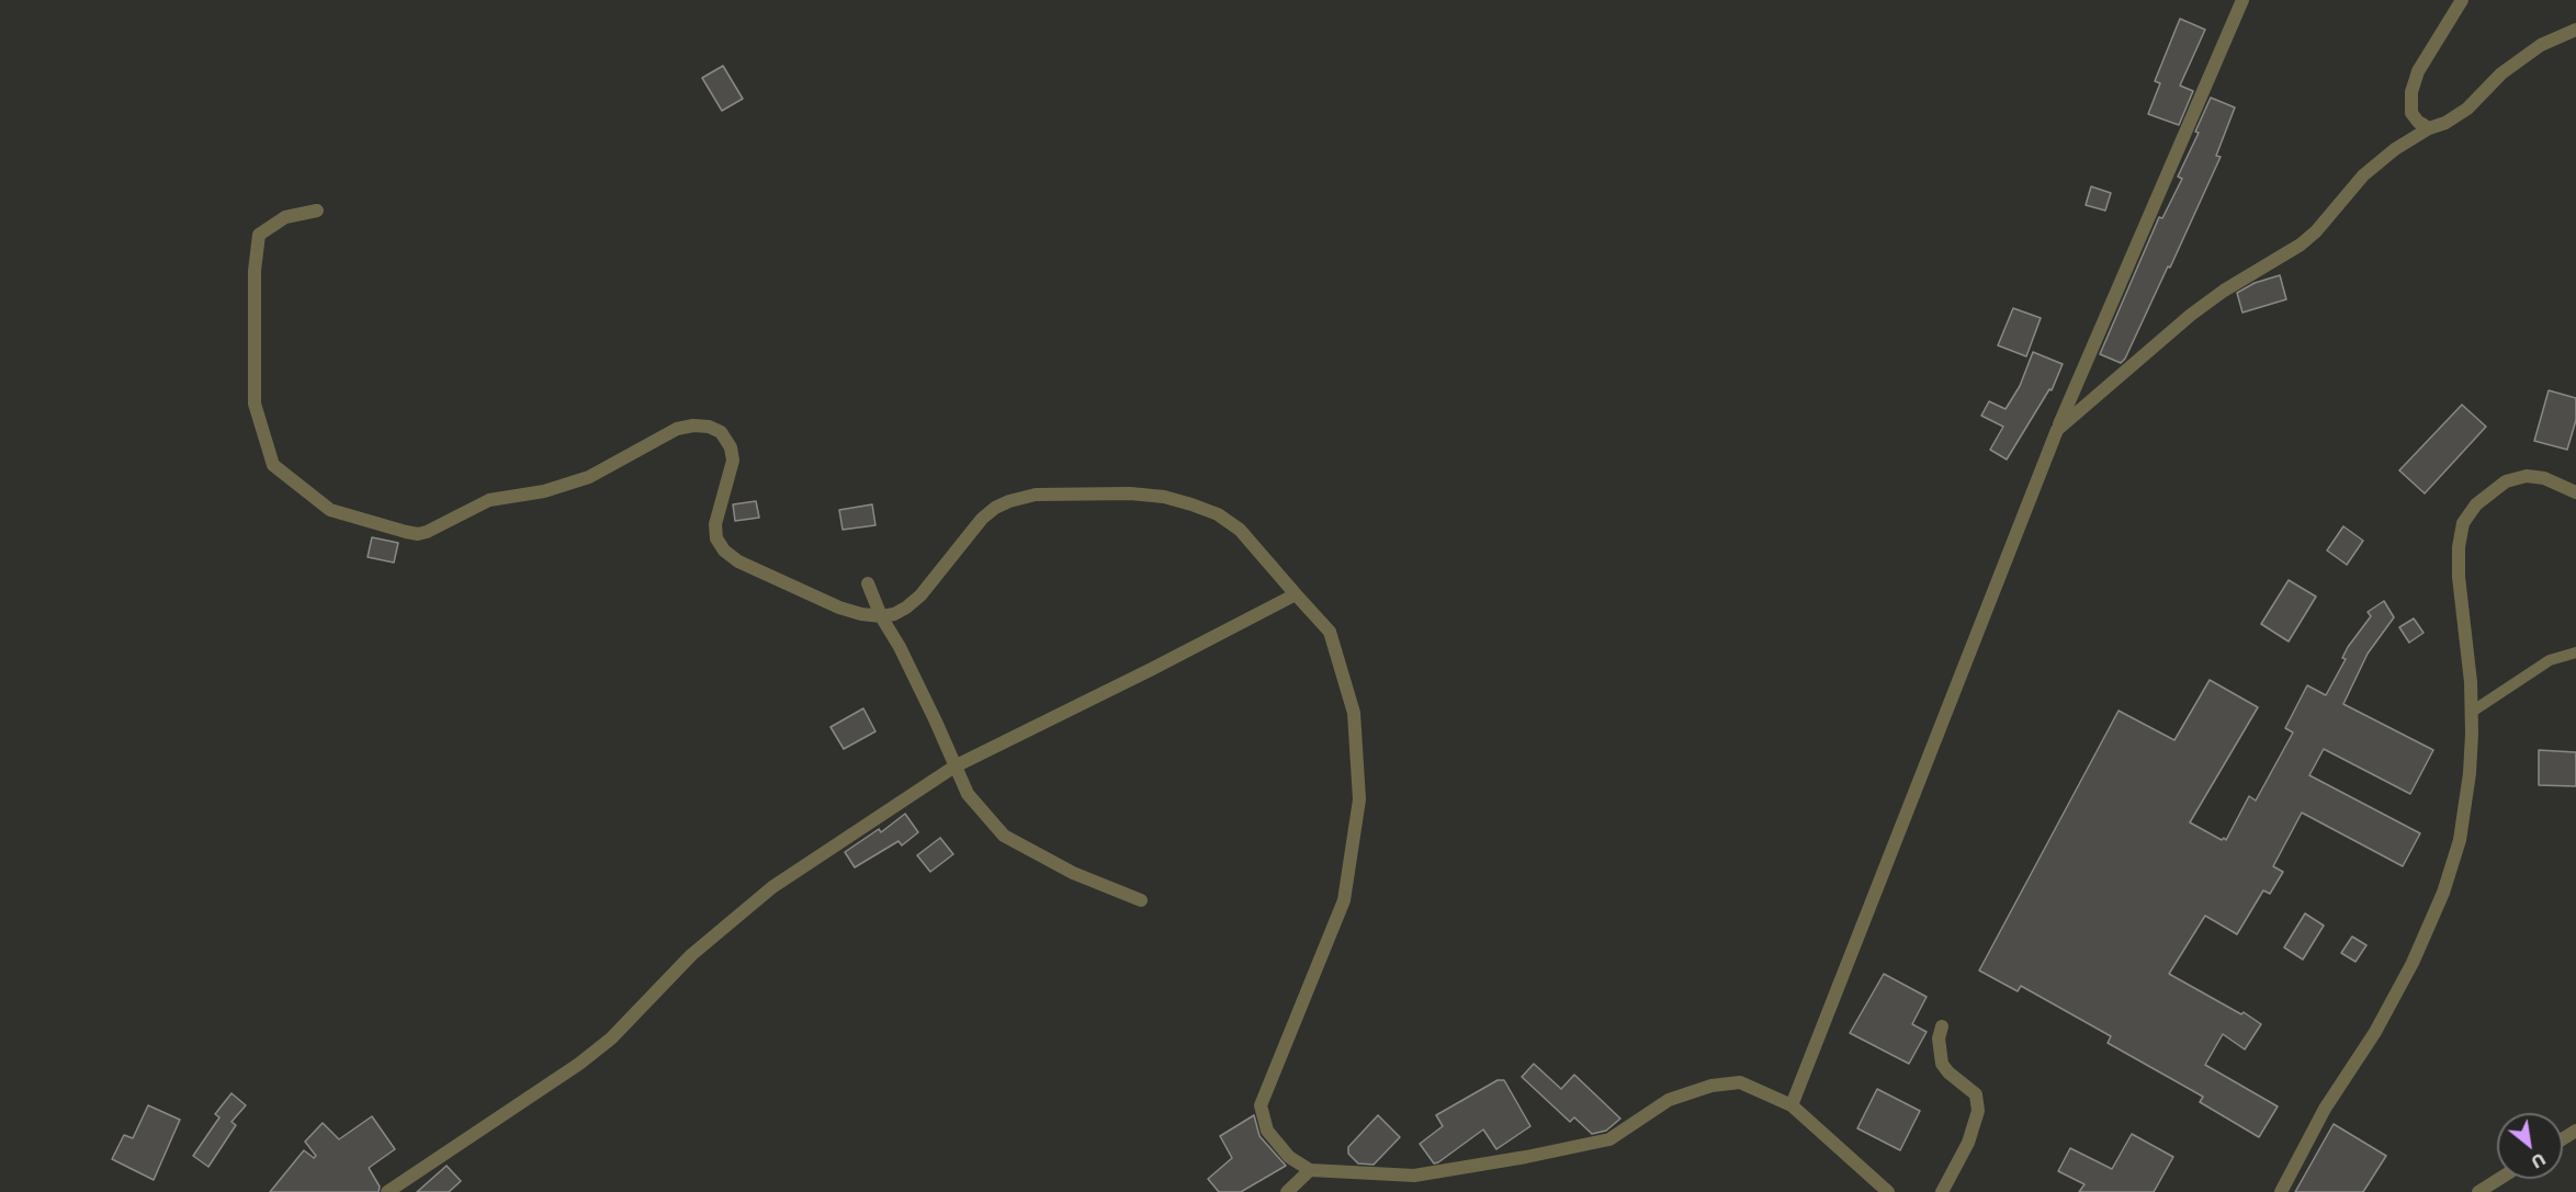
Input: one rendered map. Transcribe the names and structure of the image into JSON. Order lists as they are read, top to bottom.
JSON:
{
  "north": "bottom right"
}
